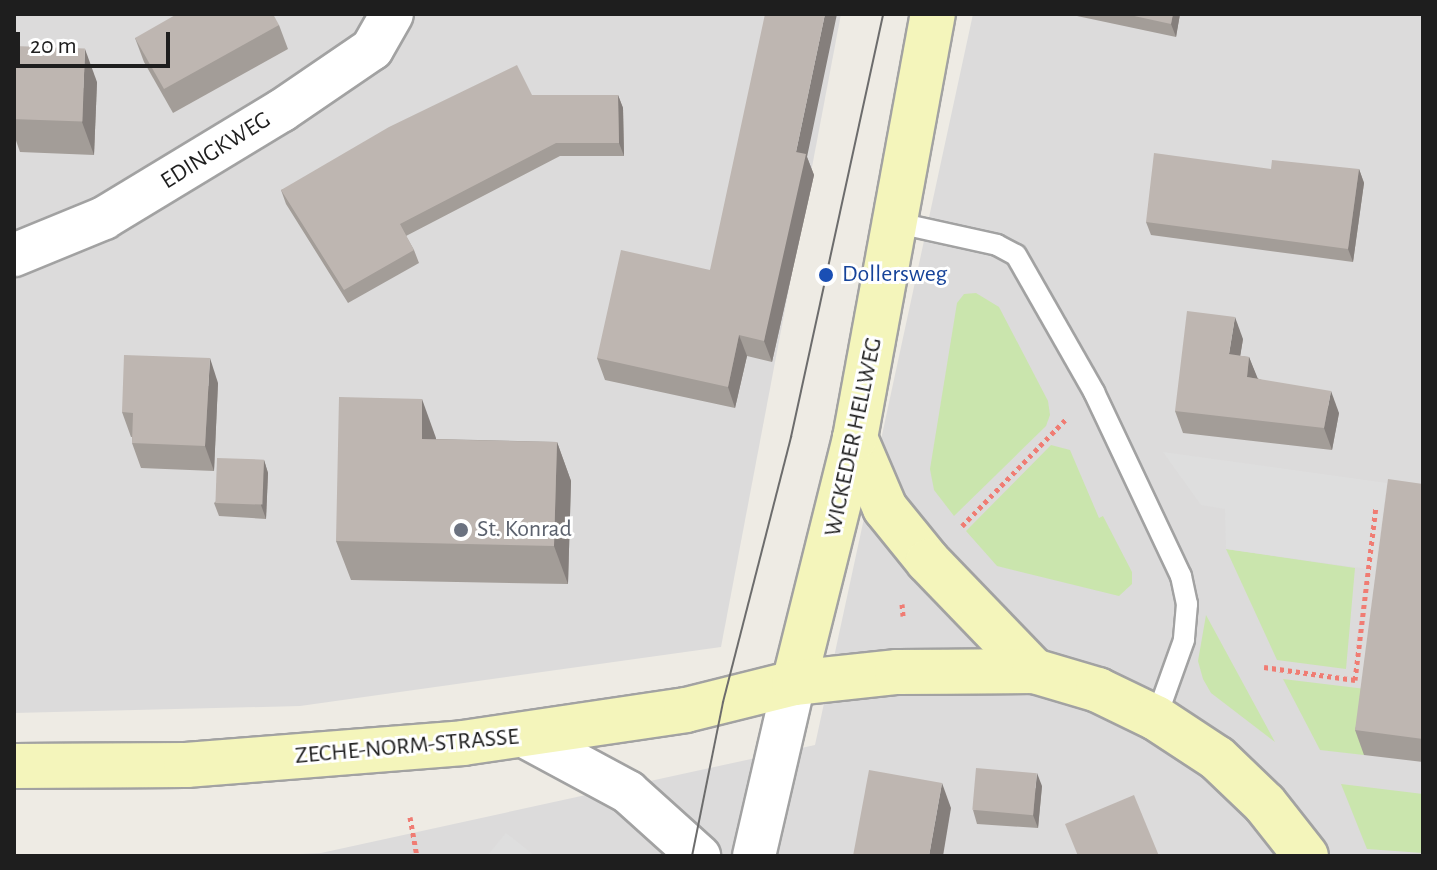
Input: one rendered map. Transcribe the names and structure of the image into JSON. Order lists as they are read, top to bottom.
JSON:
{
  "streets": {
    "main road": ["WICKEDER HELLWEG", "ZECHE-NORM-STRASSE"],
    "street": ["EDINGKWEG"]
  },
  "crossings": [
    ["WICKEDER HELLWEG", "ZECHE-NORM-STRASSE"]
  ],
  "places": ["Dollersweg", "St. Konrad"],
  "scale_bar": "20 m"
}
